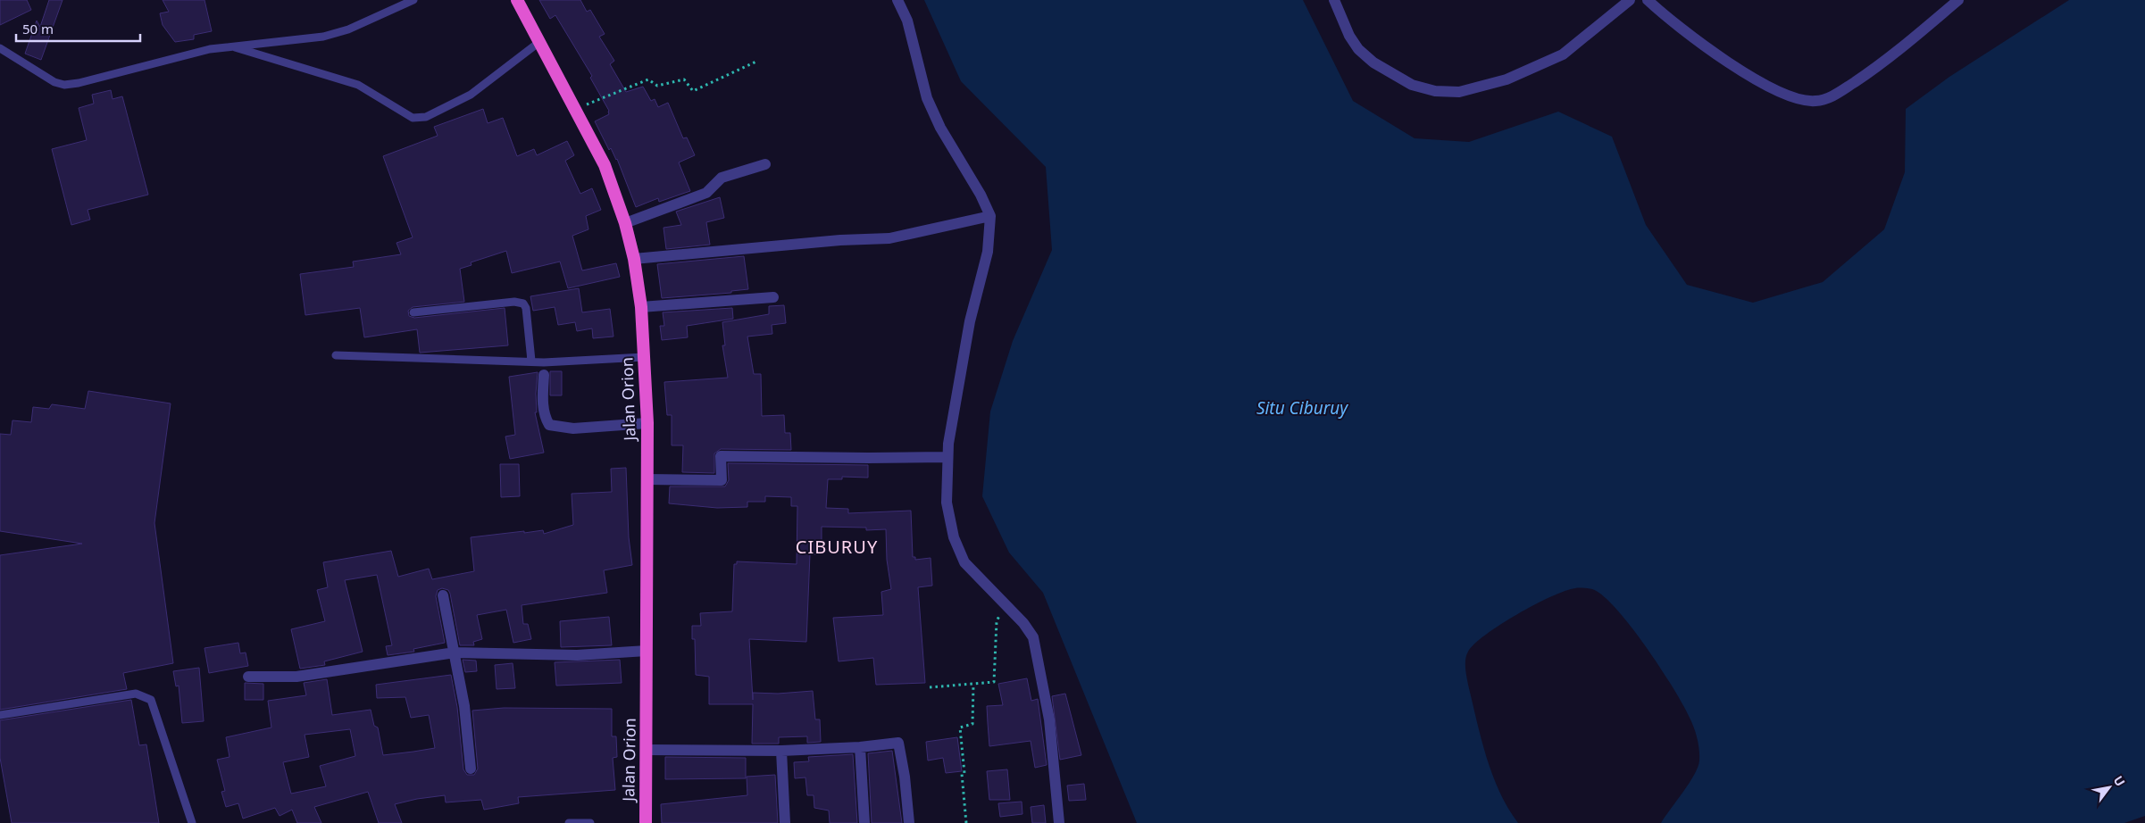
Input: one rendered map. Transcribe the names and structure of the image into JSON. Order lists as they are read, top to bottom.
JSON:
{
  "streets": {
    "highway": ["Jalan Orion"]
  },
  "districts": ["CIBURUY"],
  "water": ["Situ Ciburuy"],
  "scale_bar": "50 m",
  "north": "top right"
}
